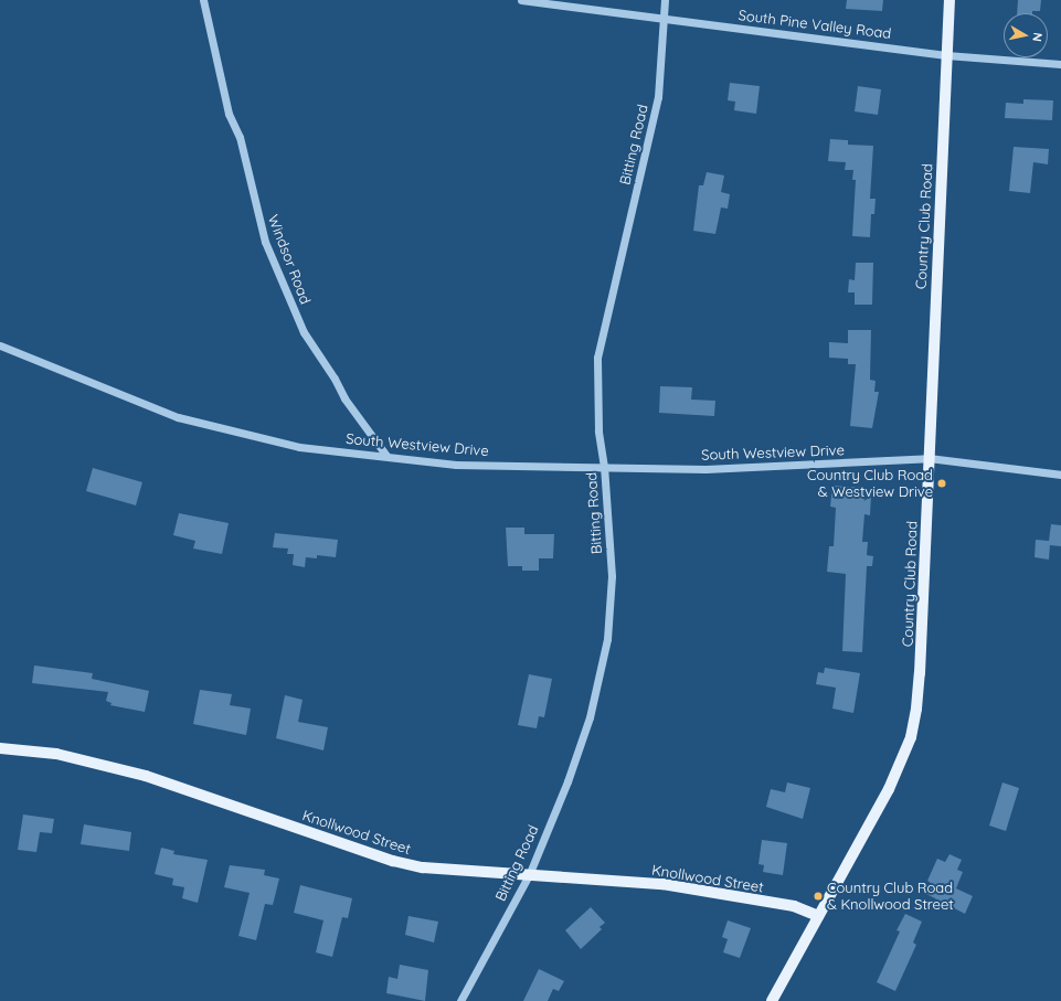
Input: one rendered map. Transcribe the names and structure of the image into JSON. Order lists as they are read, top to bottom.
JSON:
{
  "streets": {
    "main road": ["Country Club Road", "Knollwood Street"],
    "street": [
      "South Pine Valley Road",
      "Bitting Road",
      "Windsor Road",
      "South Westview Drive"
    ]
  },
  "crossings": [
    ["South Pine Valley Road", "Bitting Road"],
    ["South Pine Valley Road", "Country Club Road"],
    ["Bitting Road", "South Westview Drive"],
    ["Bitting Road", "Knollwood Street"],
    ["Country Club Road", "South Westview Drive"],
    ["Country Club Road", "Knollwood Street"],
    ["Windsor Road", "South Westview Drive"]
  ],
  "places": ["Country Club Road & Westview Drive", "Country Club Road & Knollwood Street"],
  "north": "right"
}
